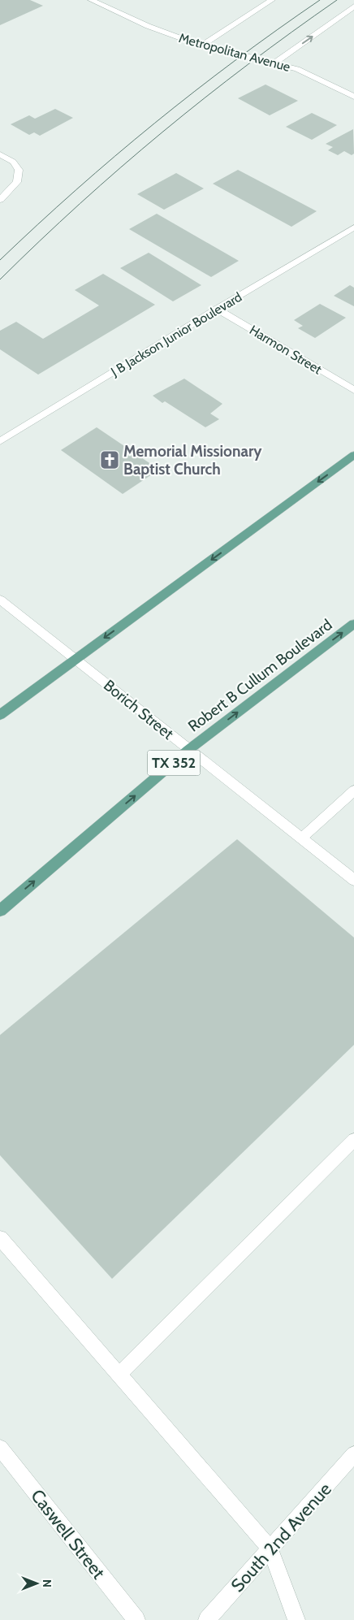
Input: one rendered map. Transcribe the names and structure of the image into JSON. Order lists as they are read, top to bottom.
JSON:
{
  "streets": {
    "main road": ["Robert B Cullum Boulevard", "TX 352"],
    "street": [
      "Metropolitan Avenue",
      "J B Jackson Junior Boulevard",
      "Harmon Street",
      "Borich Street",
      "Caswell Street",
      "South 2nd Avenue"
    ]
  },
  "crossings": [
    ["J B Jackson Junior Boulevard", "Harmon Street"],
    ["Robert B Cullum Boulevard", "Borich Street"]
  ],
  "one_way": ["Robert B Cullum Boulevard"],
  "places": {
    "church": ["Memorial Missionary Baptist Church"]
  },
  "north": "right"
}
